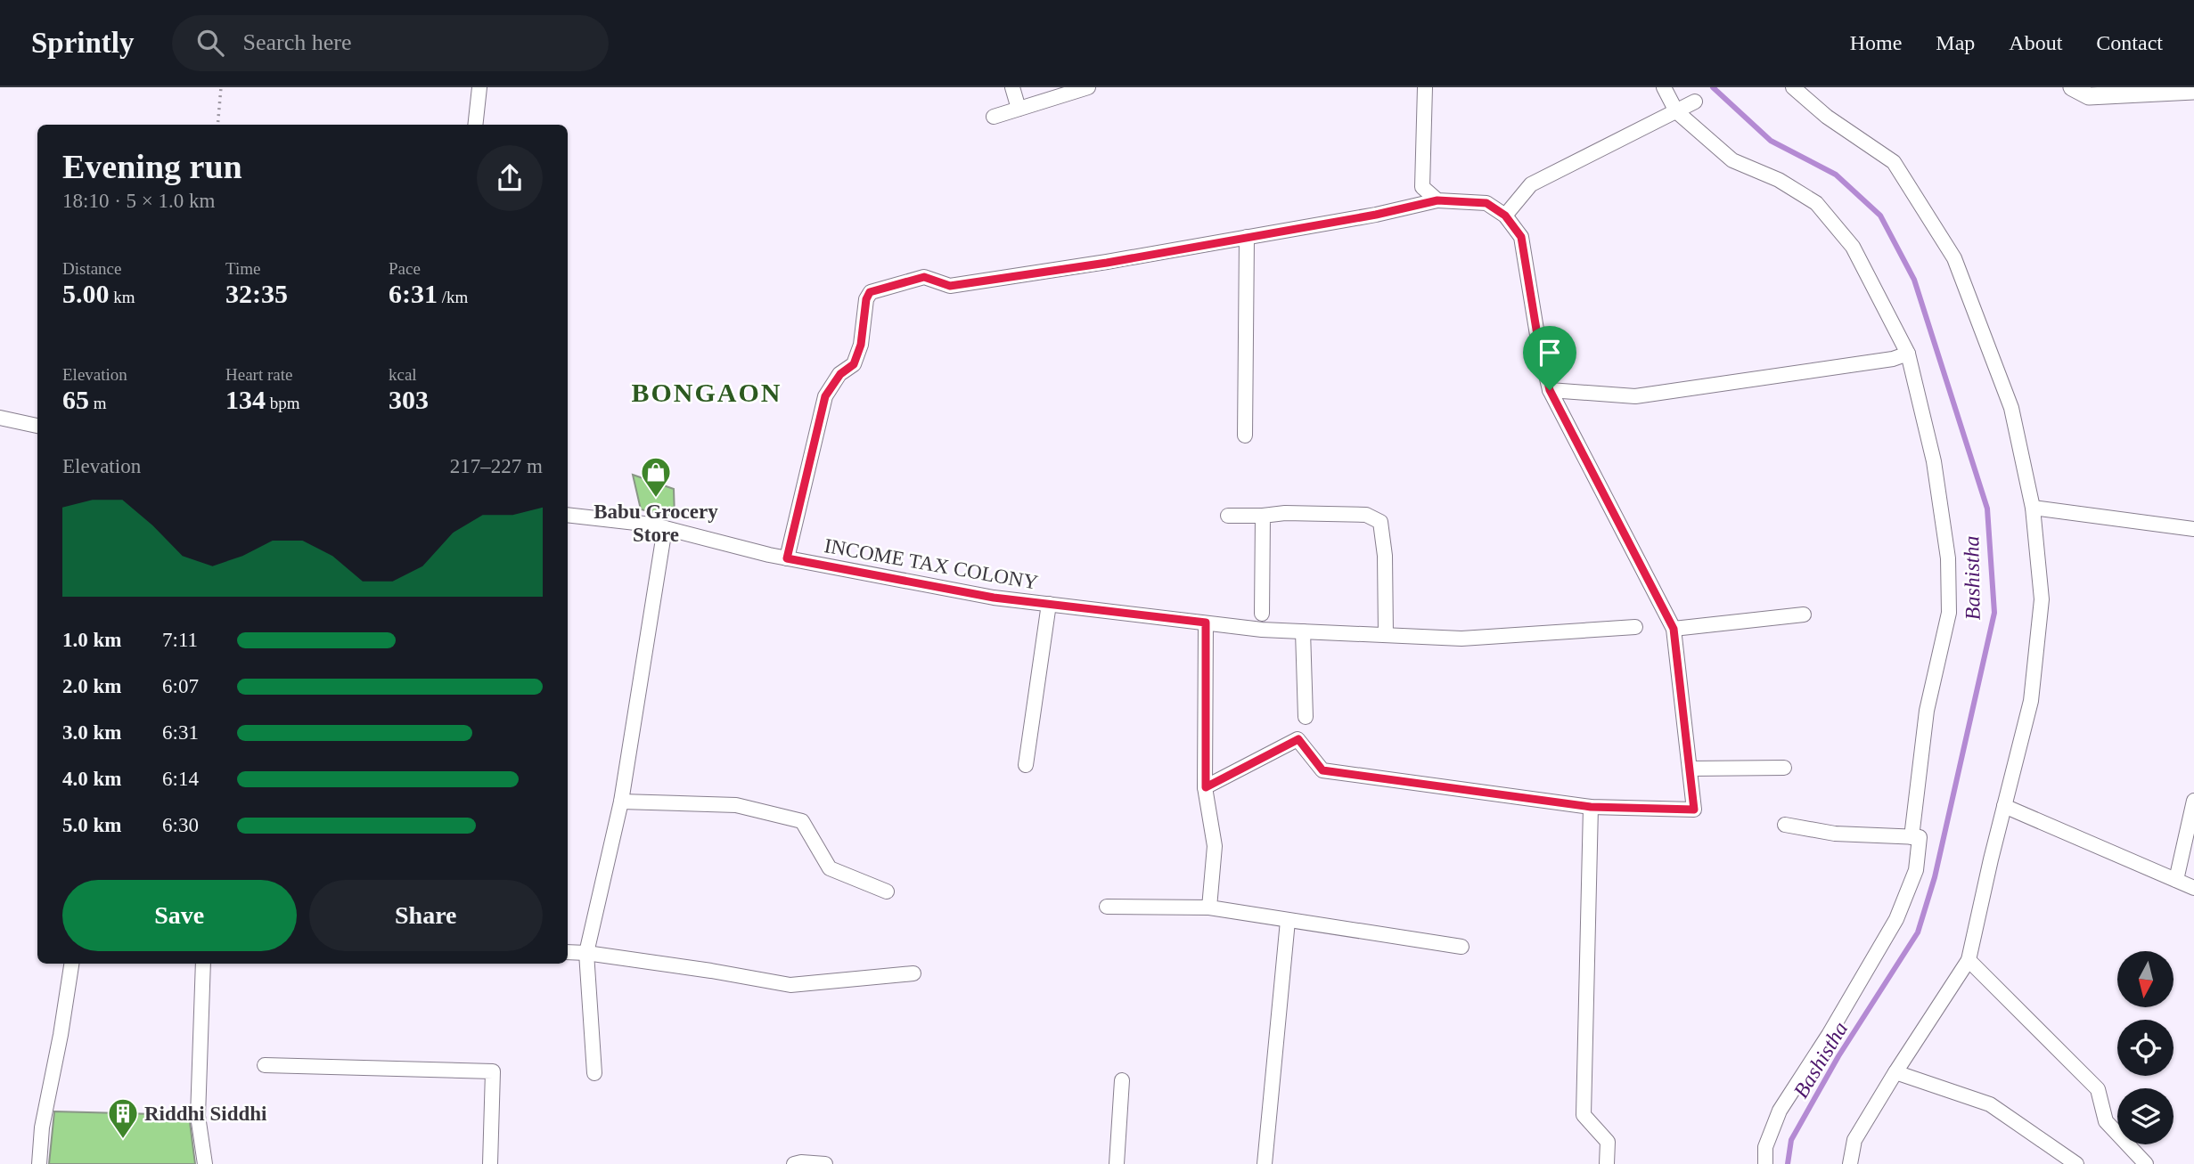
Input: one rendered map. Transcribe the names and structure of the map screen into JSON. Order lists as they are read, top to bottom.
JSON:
{
  "streets": {
    "street": ["INCOME TAX COLONY"]
  },
  "districts": ["BONGAON"],
  "water": ["Bashistha"],
  "places": {
    "shop": ["Babu Grocery Store"],
    "building": ["Riddhi Siddhi"]
  },
  "north": "bottom",
  "page": {
    "header": "Sprintly",
    "search": "Search here",
    "nav": [
      "Home",
      "Map",
      "About",
      "Contact"
    ],
    "heading": ["Evening run", "18:10 · 5 × 1.0 km"],
    "stats": [
      ["Distance", "5.00 km"],
      ["Time", "32:35"],
      ["Pace", "6:31 /km"],
      ["Elevation", "65 m"],
      ["Heart rate", "134 bpm"],
      ["kcal", "303"]
    ],
    "chart": ["Elevation", "217–227 m"],
    "list": [
      {
        "name": "1.0 km",
        "note": "7:11"
      },
      {
        "name": "2.0 km",
        "note": "6:07"
      },
      {
        "name": "3.0 km",
        "note": "6:31"
      },
      {
        "name": "4.0 km",
        "note": "6:14"
      },
      {
        "name": "5.0 km",
        "note": "6:30"
      }
    ],
    "buttons": ["Save", "Share"]
  }
}
